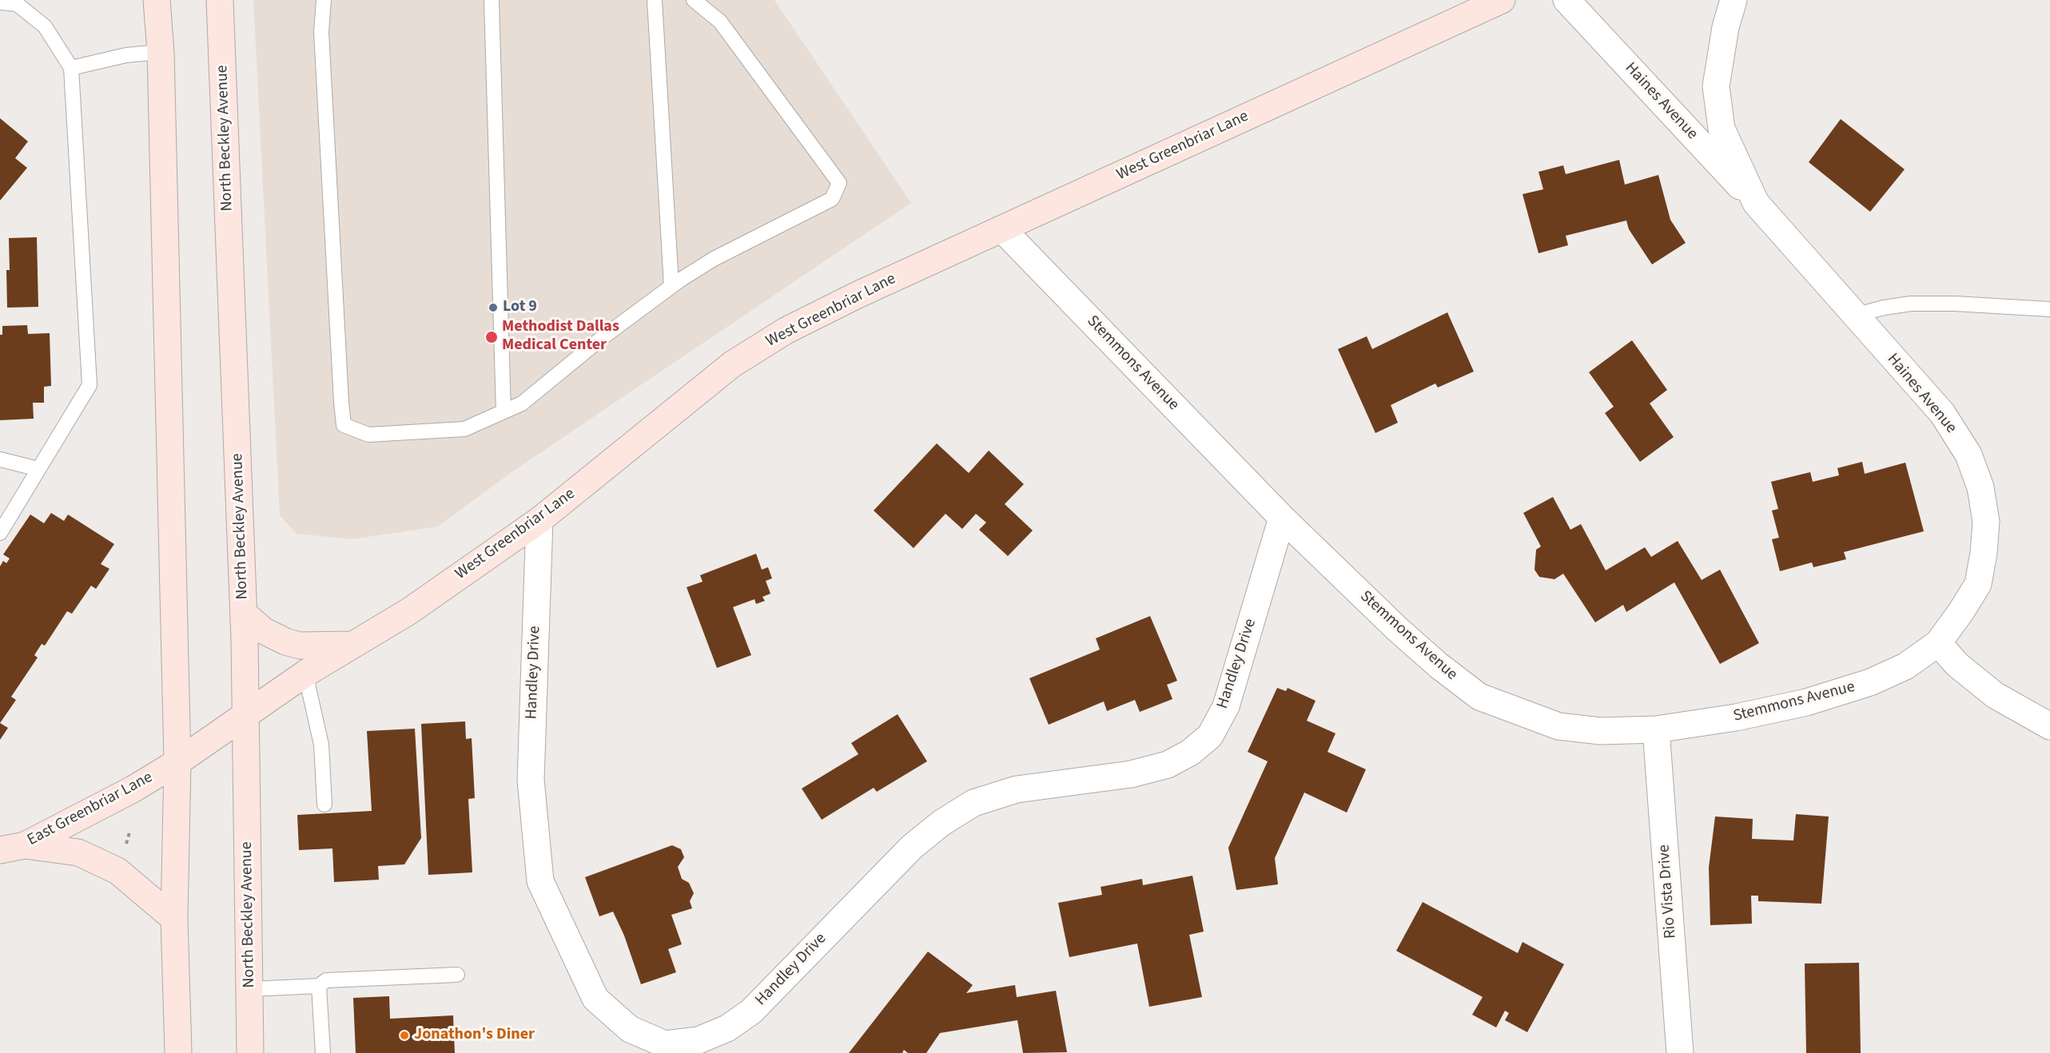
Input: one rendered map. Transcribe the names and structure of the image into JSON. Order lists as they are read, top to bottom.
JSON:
{
  "streets": {
    "main road": ["North Beckley Avenue", "West Greenbriar Lane", "East Greenbriar Lane"],
    "street": [
      "Haines Avenue",
      "Stemmons Avenue",
      "Handley Drive",
      "Rio Vista Drive"
    ]
  },
  "crossings": [
    ["Haines Avenue", "Stemmons Avenue"],
    ["North Beckley Avenue", "West Greenbriar Lane"],
    ["West Greenbriar Lane", "Stemmons Avenue"],
    ["West Greenbriar Lane", "Handley Drive"],
    ["West Greenbriar Lane", "East Greenbriar Lane"],
    ["Stemmons Avenue", "Handley Drive"],
    ["Stemmons Avenue", "Rio Vista Drive"]
  ],
  "places": ["Lot 9", "Methodist Dallas Medical Center", "Jonathon's Diner"]
}
